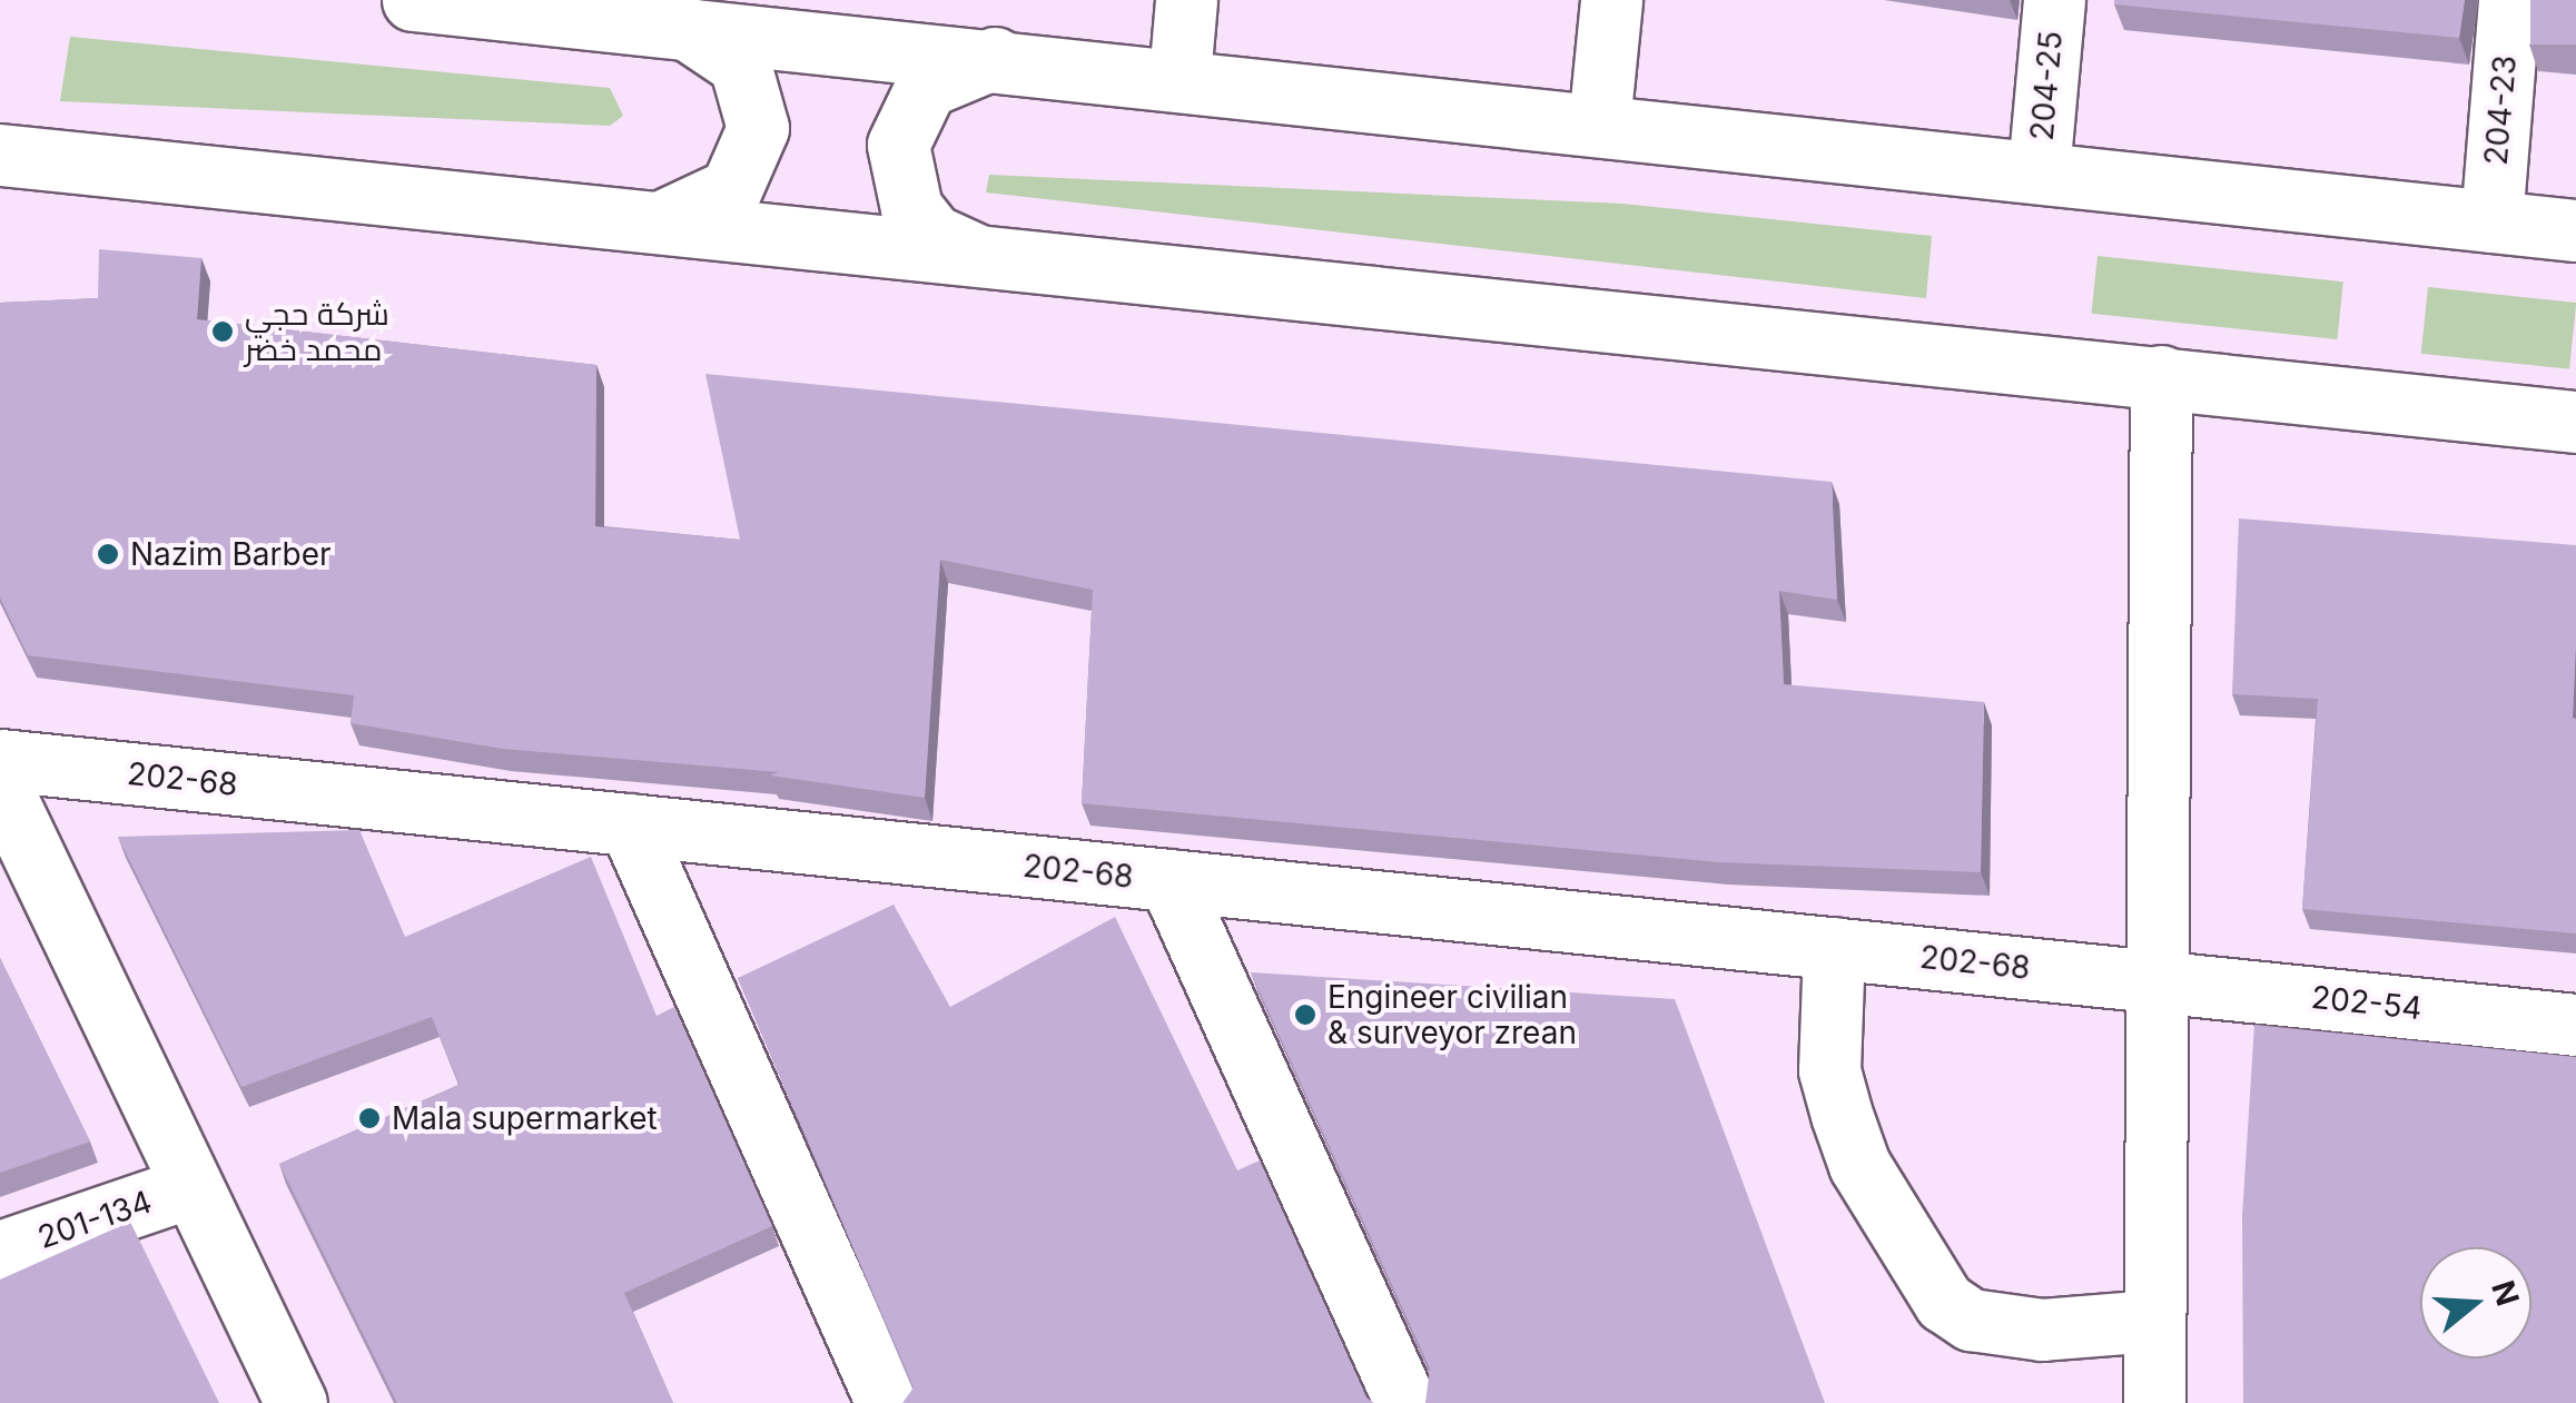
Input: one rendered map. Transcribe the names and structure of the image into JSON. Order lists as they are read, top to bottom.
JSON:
{
  "streets": {
    "main road": [
      "204-25",
      "204-23",
      "202-68",
      "202-54",
      "201-134"
    ]
  },
  "crossings": [
    ["202-68", "202-54"]
  ],
  "places": [
    "شركة حجي محمد خضر",
    "Nazim Barber",
    "Engineer civilian & surveyor zrean",
    "Mala supermarket"
  ],
  "north": "right"
}
